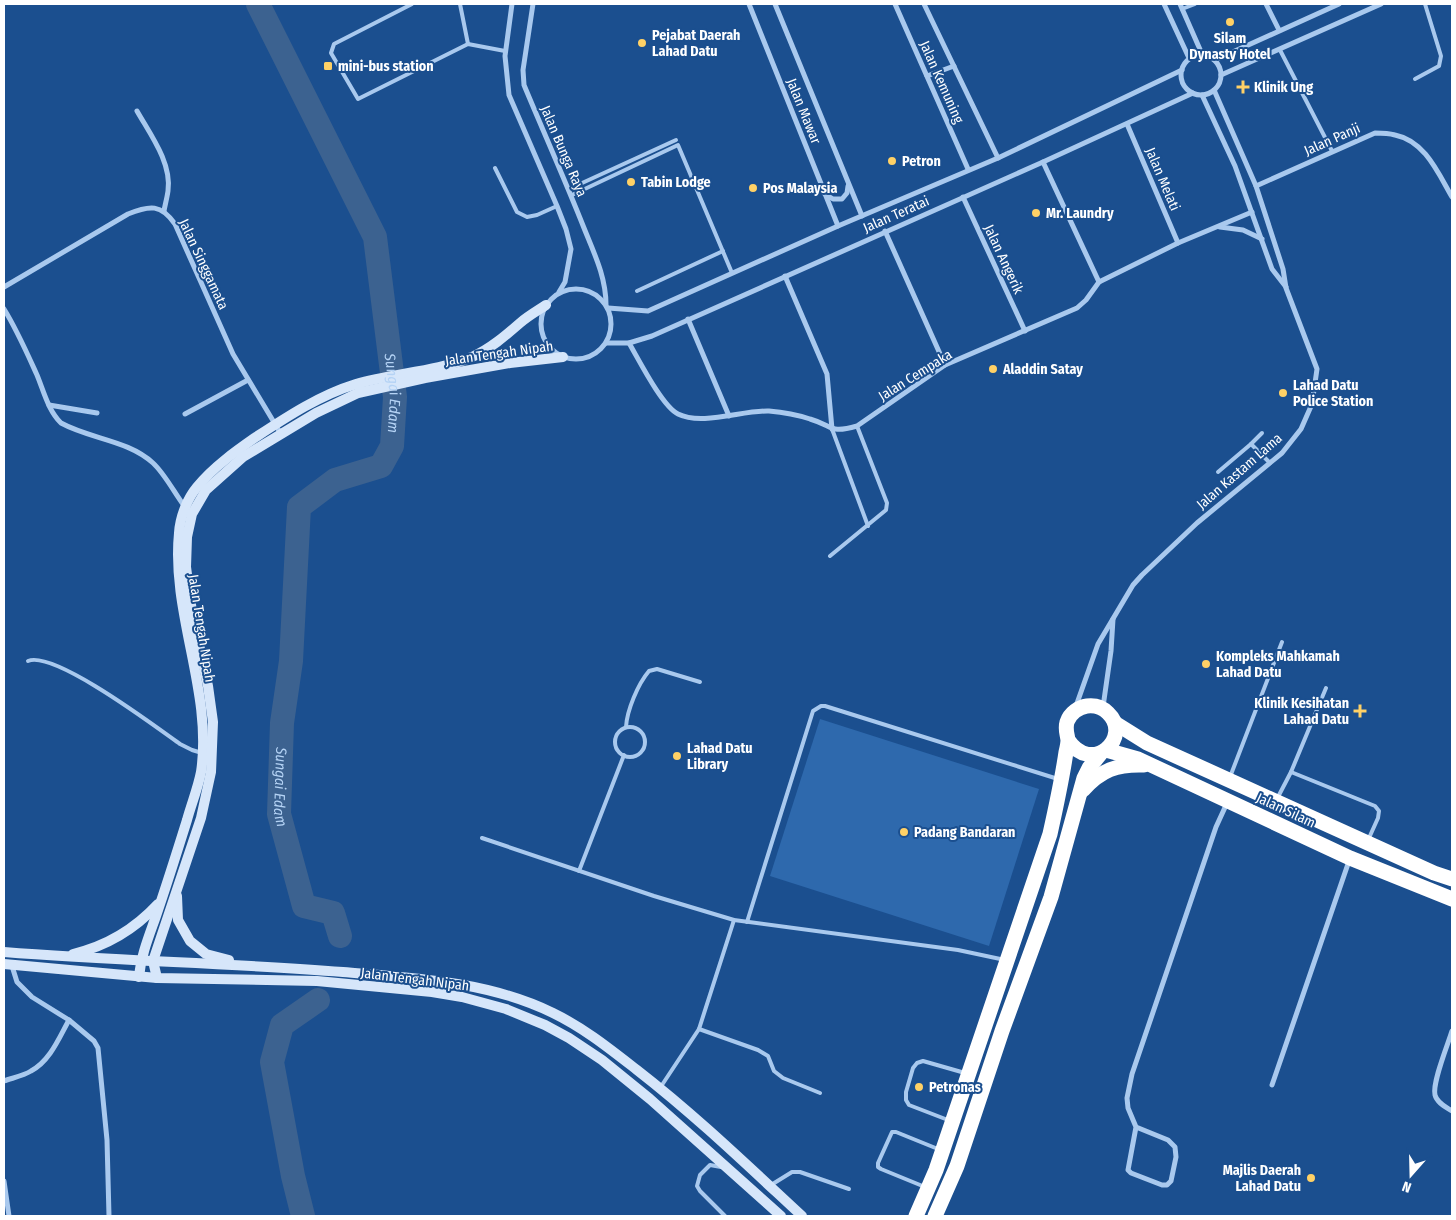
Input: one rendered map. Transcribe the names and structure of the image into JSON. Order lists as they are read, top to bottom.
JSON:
{
  "streets": {
    "highway": ["Jalan Silam"],
    "main road": ["Jalan Tengah Nipah"],
    "street": [
      "Jalan Kemuning",
      "Jalan Mawar",
      "Jalan Panji",
      "Jalan Bunga Raya",
      "Jalan Melati",
      "Jalan Teratai",
      "Jalan Angerik",
      "Jalan Singgamata",
      "Jalan Cempaka",
      "Jalan Kastam Lama"
    ]
  },
  "crossings": [
    ["Jalan Kemuning", "Jalan Teratai"],
    ["Jalan Mawar", "Jalan Teratai"],
    ["Jalan Panji", "Jalan Kastam Lama"],
    ["Jalan Bunga Raya", "Jalan Teratai"],
    ["Jalan Bunga Raya", "Jalan Tengah Nipah"],
    ["Jalan Melati", "Jalan Teratai"],
    ["Jalan Melati", "Jalan Cempaka"],
    ["Jalan Teratai", "Jalan Angerik"],
    ["Jalan Teratai", "Jalan Tengah Nipah"],
    ["Jalan Teratai", "Jalan Kastam Lama"],
    ["Jalan Angerik", "Jalan Cempaka"],
    ["Jalan Singgamata", "Jalan Tengah Nipah"],
    ["Jalan Cempaka", "Jalan Kastam Lama"],
    ["Jalan Kastam Lama", "Jalan Silam"]
  ],
  "water": ["Sungai Edam"],
  "places": {
    "other": [
      "Silam Dynasty Hotel",
      "Pejabat Daerah Lahad Datu",
      "Petron",
      "Tabin Lodge",
      "Pos Malaysia",
      "Mr. Laundry",
      "Aladdin Satay",
      "Lahad Datu Police Station",
      "Kompleks Mahkamah Lahad Datu",
      "Lahad Datu Library",
      "Padang Bandaran",
      "Petronas",
      "Majlis Daerah Lahad Datu"
    ],
    "transit": ["mini-bus station"],
    "health": ["Klinik Ung", "Klinik Kesihatan Lahad Datu"]
  },
  "north": "bottom"
}
